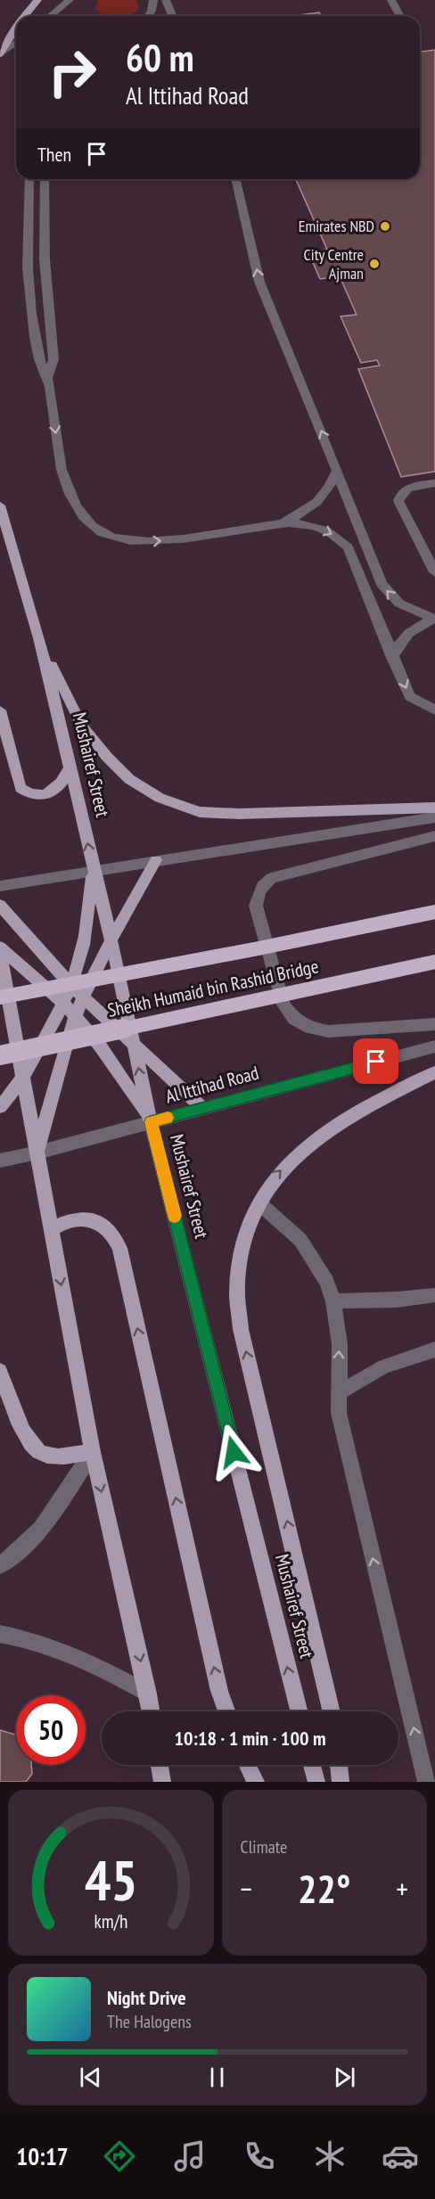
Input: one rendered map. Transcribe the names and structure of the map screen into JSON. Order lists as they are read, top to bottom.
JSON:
{
  "streets": {
    "highway": ["Sheikh Humaid bin Rashid Bridge"],
    "main road": ["Mushairef Street"],
    "street": ["Al Ittihad Road"]
  },
  "crossings": [
    ["Mushairef Street", "Al Ittihad Road"]
  ],
  "places": ["Emirates NBD", "City Centre Ajman"],
  "page": {
    "turn": ["60 m", "Al Ittihad Road"],
    "then": "Then",
    "limit": "50",
    "trip": "10:18 · 1 min · 100 m",
    "tile": "Climate",
    "heat": ["−", "22°", "+"],
    "song": ["Night Drive", "The Halogens"],
    "tabs": "10:17",
    "gauge": ["45", "km/h"]
  }
}
